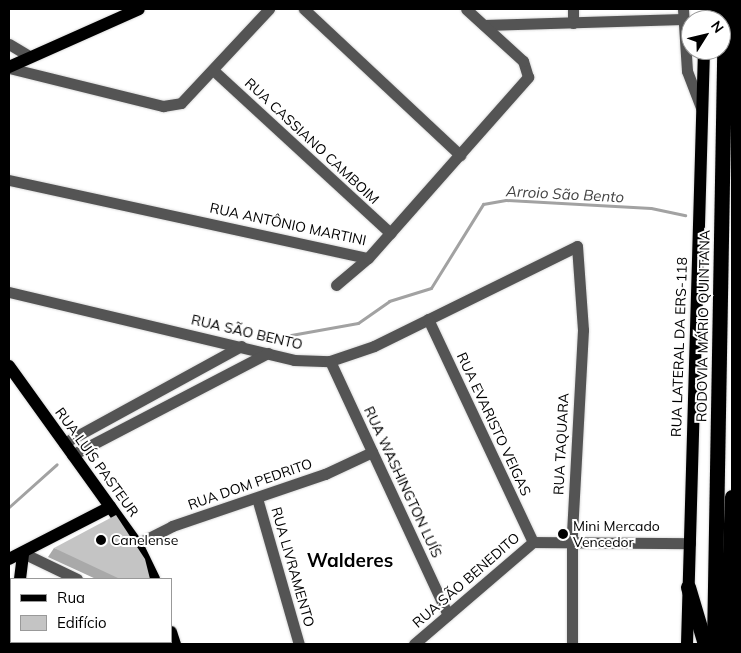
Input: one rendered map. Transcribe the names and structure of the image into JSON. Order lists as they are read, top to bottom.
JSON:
{
  "streets": {
    "highway": ["RODOVIA MÁRIO QUINTANA"],
    "main road": ["RUA LATERAL DA ERS-118", "RUA LUÍS PASTEUR"],
    "street": [
      "RUA CASSIANO CAMBOIM",
      "RUA ANTÔNIO MARTINI",
      "RUA SÃO BENTO",
      "RUA EVARISTO VEIGAS",
      "RUA TAQUARA",
      "RUA WASHINGTON LUÍS",
      "RUA DOM PEDRITO",
      "RUA LIVRAMENTO",
      "RUA SÃO BENEDITO"
    ]
  },
  "crossings": [
    ["RUA CASSIANO CAMBOIM", "RUA ANTÔNIO MARTINI"],
    ["RUA SÃO BENTO", "RUA EVARISTO VEIGAS"],
    ["RUA SÃO BENTO", "RUA TAQUARA"],
    ["RUA SÃO BENTO", "RUA WASHINGTON LUÍS"],
    ["RUA LATERAL DA ERS-118", "RUA SÃO BENEDITO"],
    ["RUA EVARISTO VEIGAS", "RUA SÃO BENEDITO"],
    ["RUA TAQUARA", "RUA SÃO BENEDITO"],
    ["RUA LUÍS PASTEUR", "RUA DOM PEDRITO"],
    ["RUA WASHINGTON LUÍS", "RUA DOM PEDRITO"],
    ["RUA WASHINGTON LUÍS", "RUA SÃO BENEDITO"],
    ["RUA DOM PEDRITO", "RUA LIVRAMENTO"]
  ],
  "districts": ["Walderes"],
  "water": ["Arroio São Bento"],
  "places": ["Mini Mercado Vencedor", "Canelense"],
  "legend": ["Rua", "Edifício"],
  "north": "top right"
}
